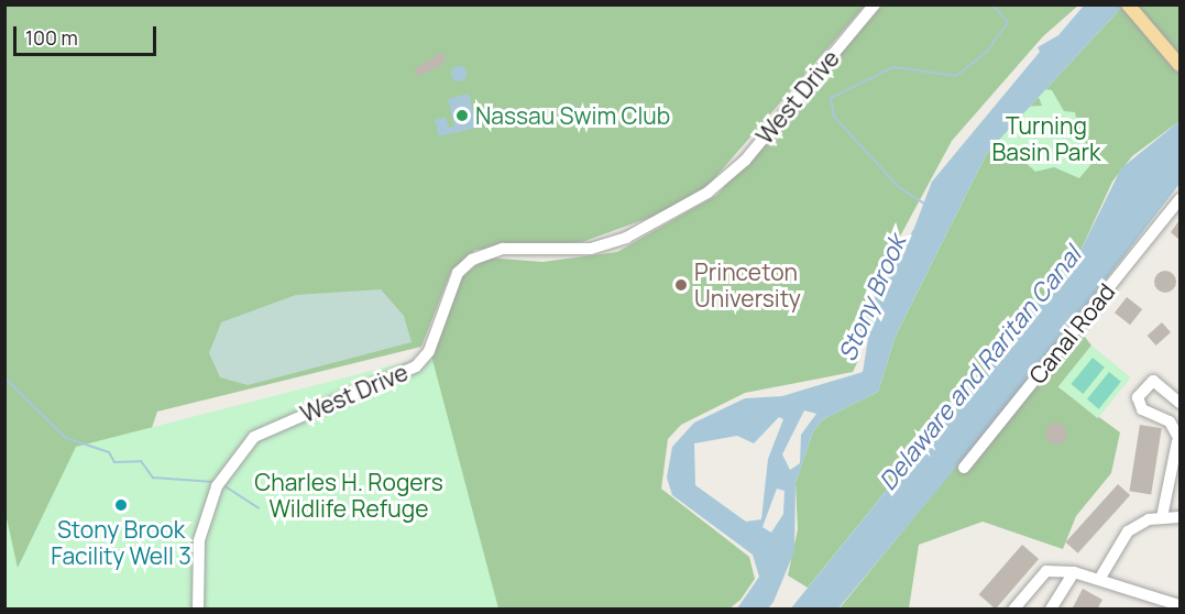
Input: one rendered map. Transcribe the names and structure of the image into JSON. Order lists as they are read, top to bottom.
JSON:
{
  "streets": {
    "street": ["West Drive", "Canal Road"]
  },
  "water": ["Stony Brook", "Delaware and Raritan Canal"],
  "parks": ["Turning Basin Park", "Charles H. Rogers Wildlife Refuge"],
  "places": ["Nassau Swim Club", "Princeton University", "Stony Brook Facility Well 3"],
  "scale_bar": "100 m"
}
